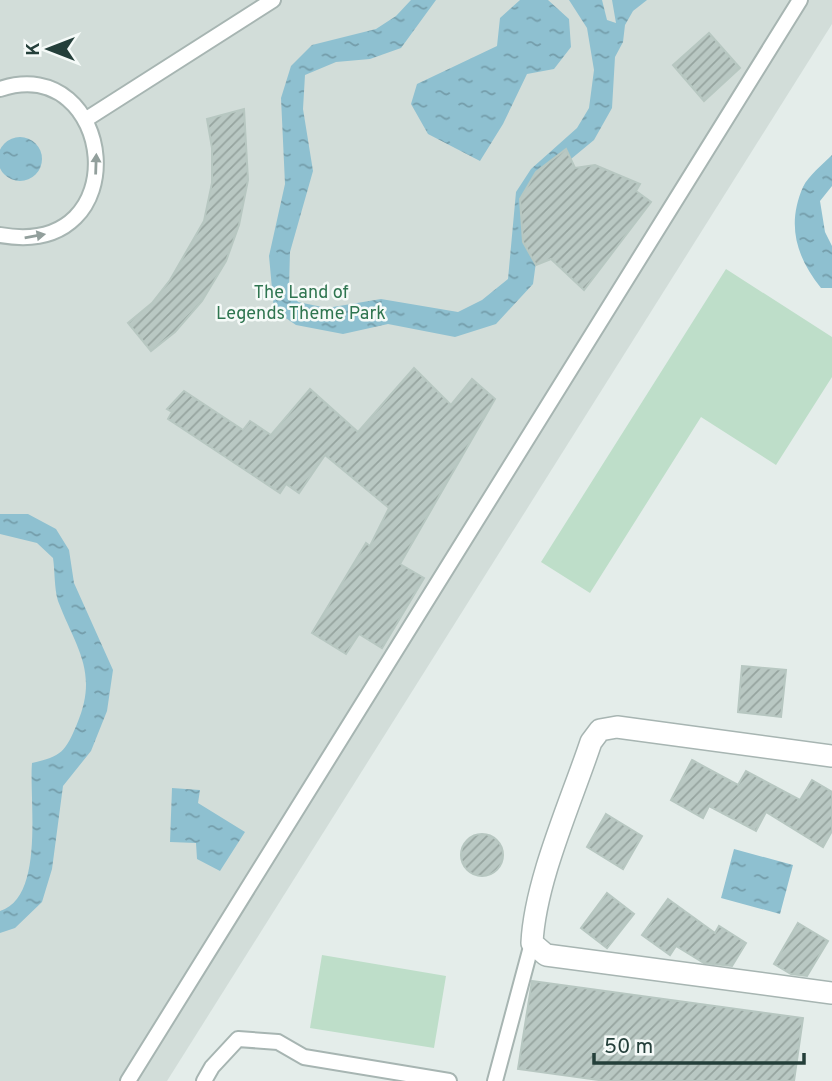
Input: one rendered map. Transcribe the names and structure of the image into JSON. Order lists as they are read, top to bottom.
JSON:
{
  "parks": ["The Land of Legends Theme Park"],
  "scale_bar": "50 m",
  "north": "left"
}
